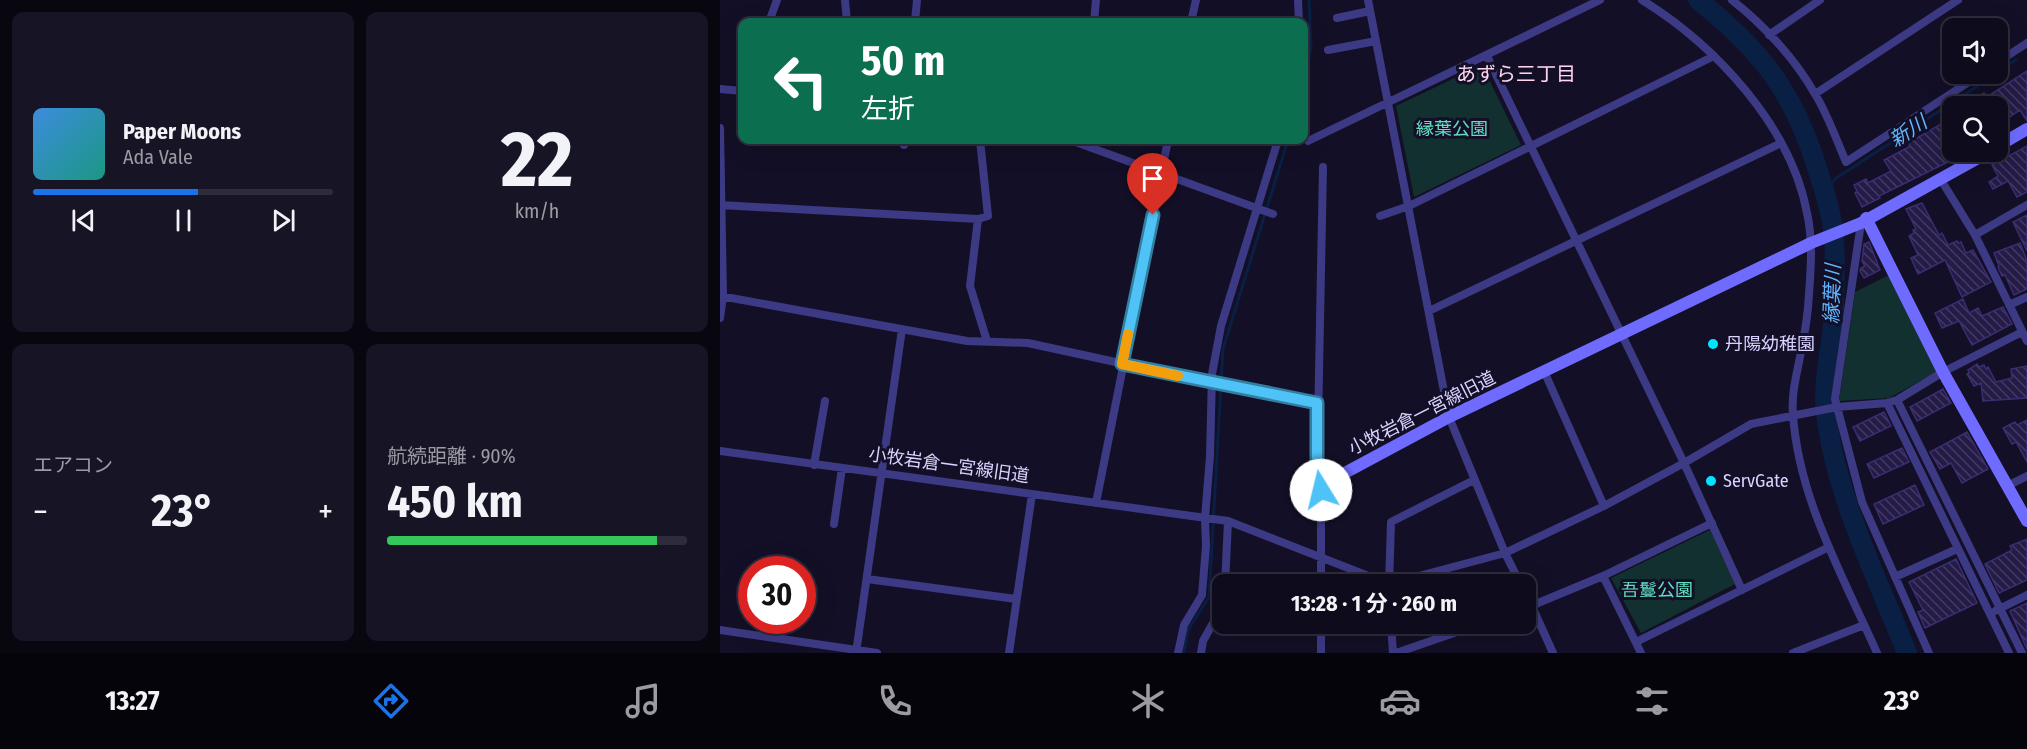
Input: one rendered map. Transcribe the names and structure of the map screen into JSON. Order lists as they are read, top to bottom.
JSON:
{
  "streets": {
    "street": ["小牧岩倉一宮線旧道"]
  },
  "districts": ["あずら三丁目"],
  "water": ["新川", "縁葉川"],
  "parks": ["縁葉公園", "吾鬘公園"],
  "places": ["丹陽幼稚園", "ServGate"],
  "page": {
    "tile": [
      ["22", "km/h"],
      "エアコン",
      ["航続距離 · 90%", "450 km"]
    ],
    "turn": ["50 m", "左折"],
    "song": ["Paper Moons", "Ada Vale"],
    "heat": ["−", "23°", "+"],
    "limit": "30",
    "trip": "13:28 · 1 分 · 260 m",
    "tabs": ["13:27", "23°"]
  }
}
